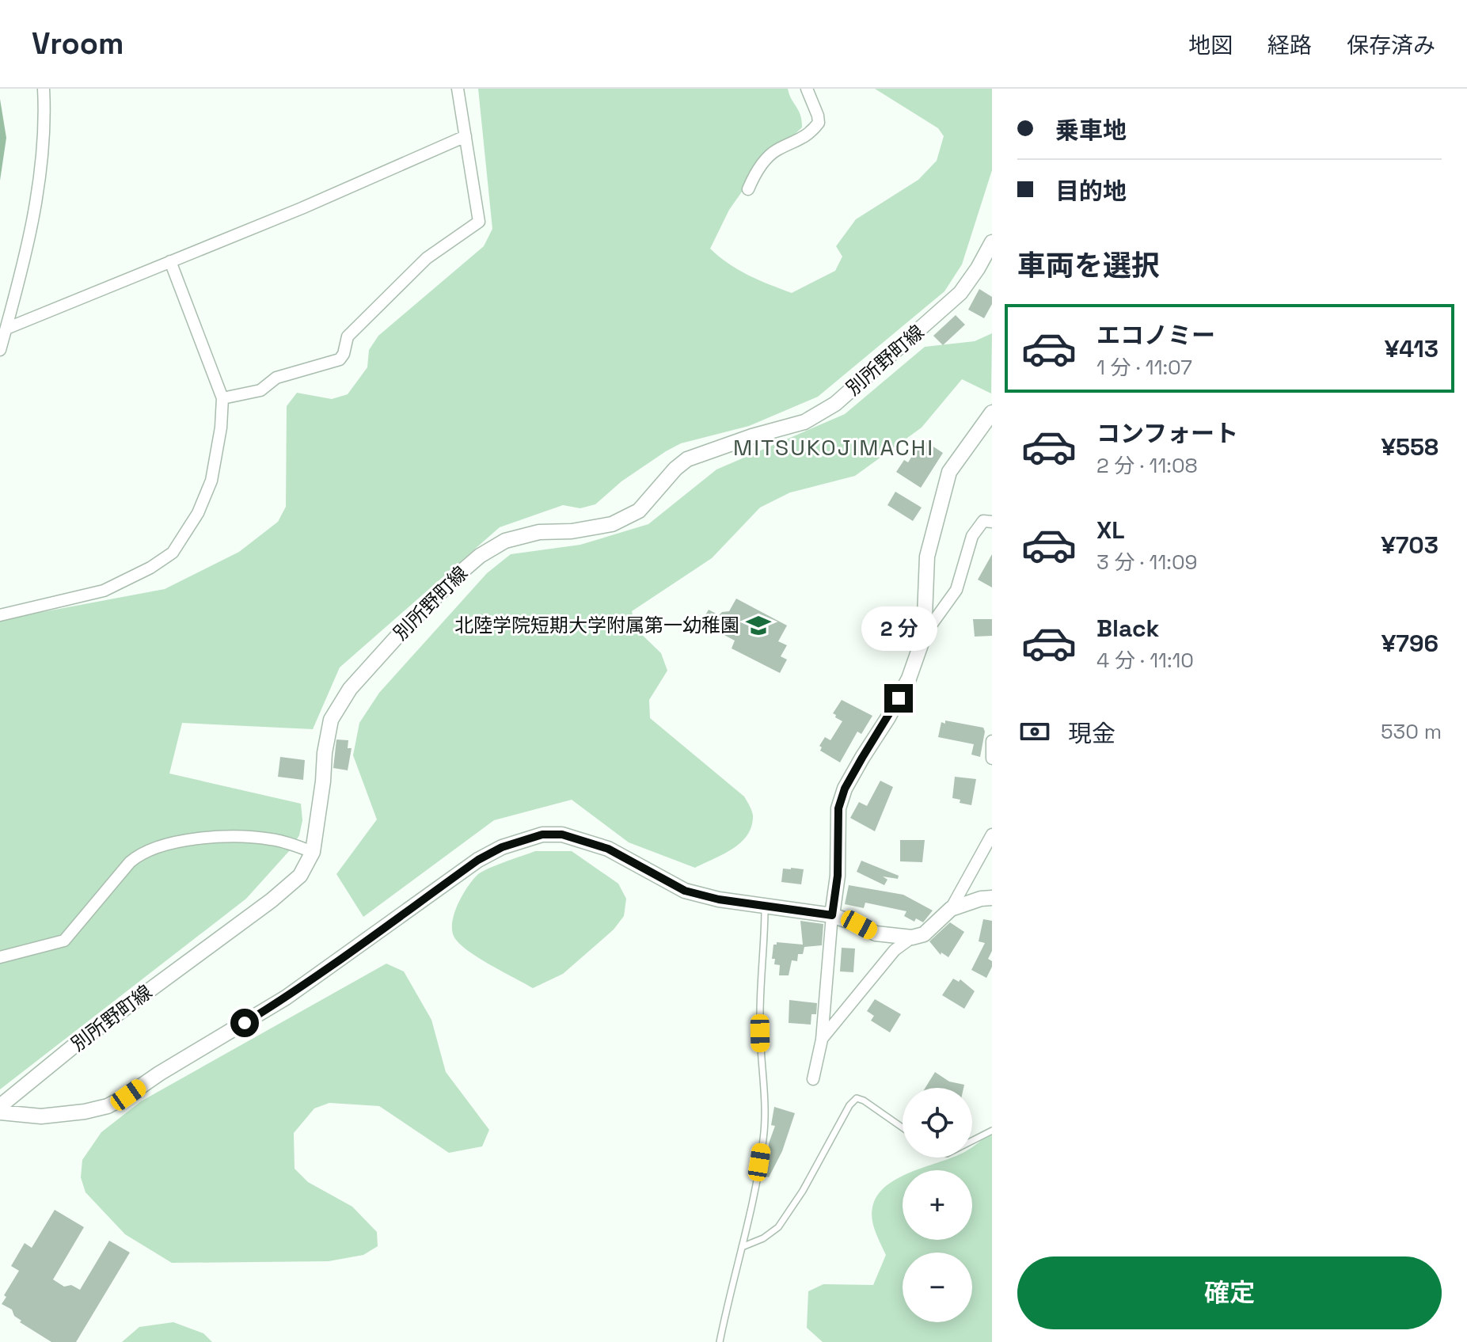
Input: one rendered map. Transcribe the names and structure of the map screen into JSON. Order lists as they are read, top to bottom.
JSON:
{
  "streets": {
    "street": ["別所野町線"]
  },
  "districts": ["MITSUKOJIMACHI"],
  "places": {
    "school or university": ["北陸学院短期大学附属第一幼稚園"]
  },
  "page": {
    "header": "Vroom",
    "nav": ["地図", "経路", "保存済み"],
    "banner": ["乗車地", "目的地"],
    "heading": "車両を選択",
    "list": [
      {
        "name": "エコノミー",
        "note": "1 分 · 11:07",
        "value": "¥413"
      },
      {
        "name": "コンフォート",
        "note": "2 分 · 11:08",
        "value": "¥558"
      },
      {
        "name": "XL",
        "note": "3 分 · 11:09",
        "value": "¥703"
      },
      {
        "name": "Black",
        "note": "4 分 · 11:10",
        "value": "¥796"
      }
    ],
    "bubble": "2 分",
    "pay": ["現金", "530 m"],
    "map_buttons": ["+", "−"],
    "buttons": "確定"
  }
}
